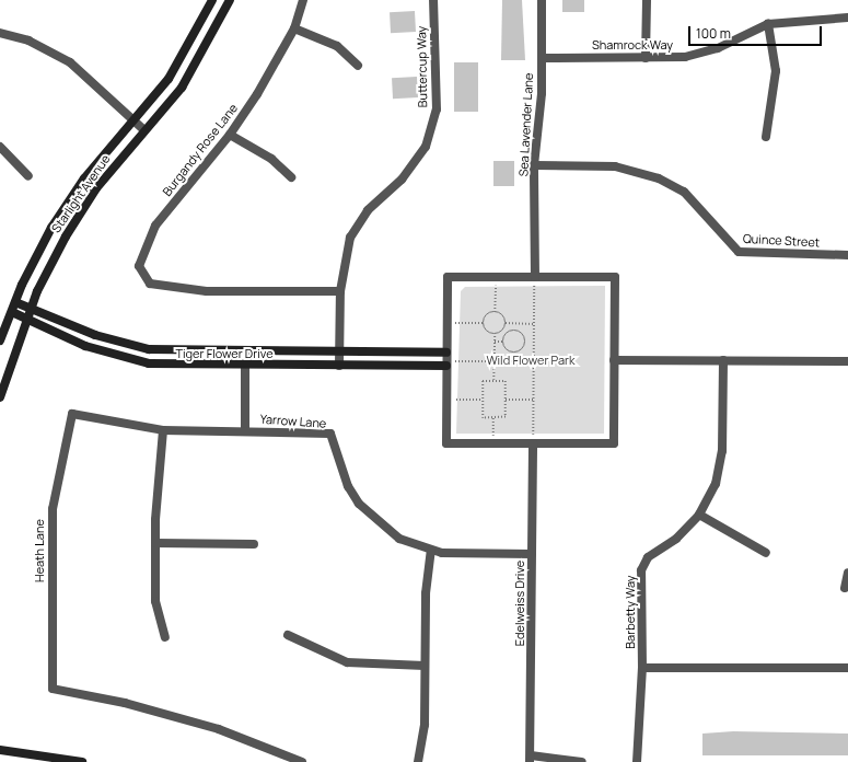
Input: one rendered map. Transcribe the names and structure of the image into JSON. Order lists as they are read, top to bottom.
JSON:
{
  "streets": {
    "street": [
      "Shamrock Way",
      "Buttercup Way",
      "Sea Lavender Lane",
      "Burgandy Rose Lane",
      "Starlight Avenue",
      "Quince Street",
      "Tiger Flower Drive",
      "Yarrow Lane",
      "Heath Lane",
      "Edelweiss Drive",
      "Barbetty Way"
    ]
  },
  "crossings": [
    ["Shamrock Way", "Sea Lavender Lane"],
    ["Buttercup Way", "Burgandy Rose Lane"],
    ["Buttercup Way", "Tiger Flower Drive"],
    ["Sea Lavender Lane", "Quince Street"],
    ["Starlight Avenue", "Tiger Flower Drive"],
    ["Yarrow Lane", "Heath Lane"],
    ["Yarrow Lane", "Edelweiss Drive"]
  ],
  "parks": ["Wild Flower Park"],
  "scale_bar": "100 m"
}
